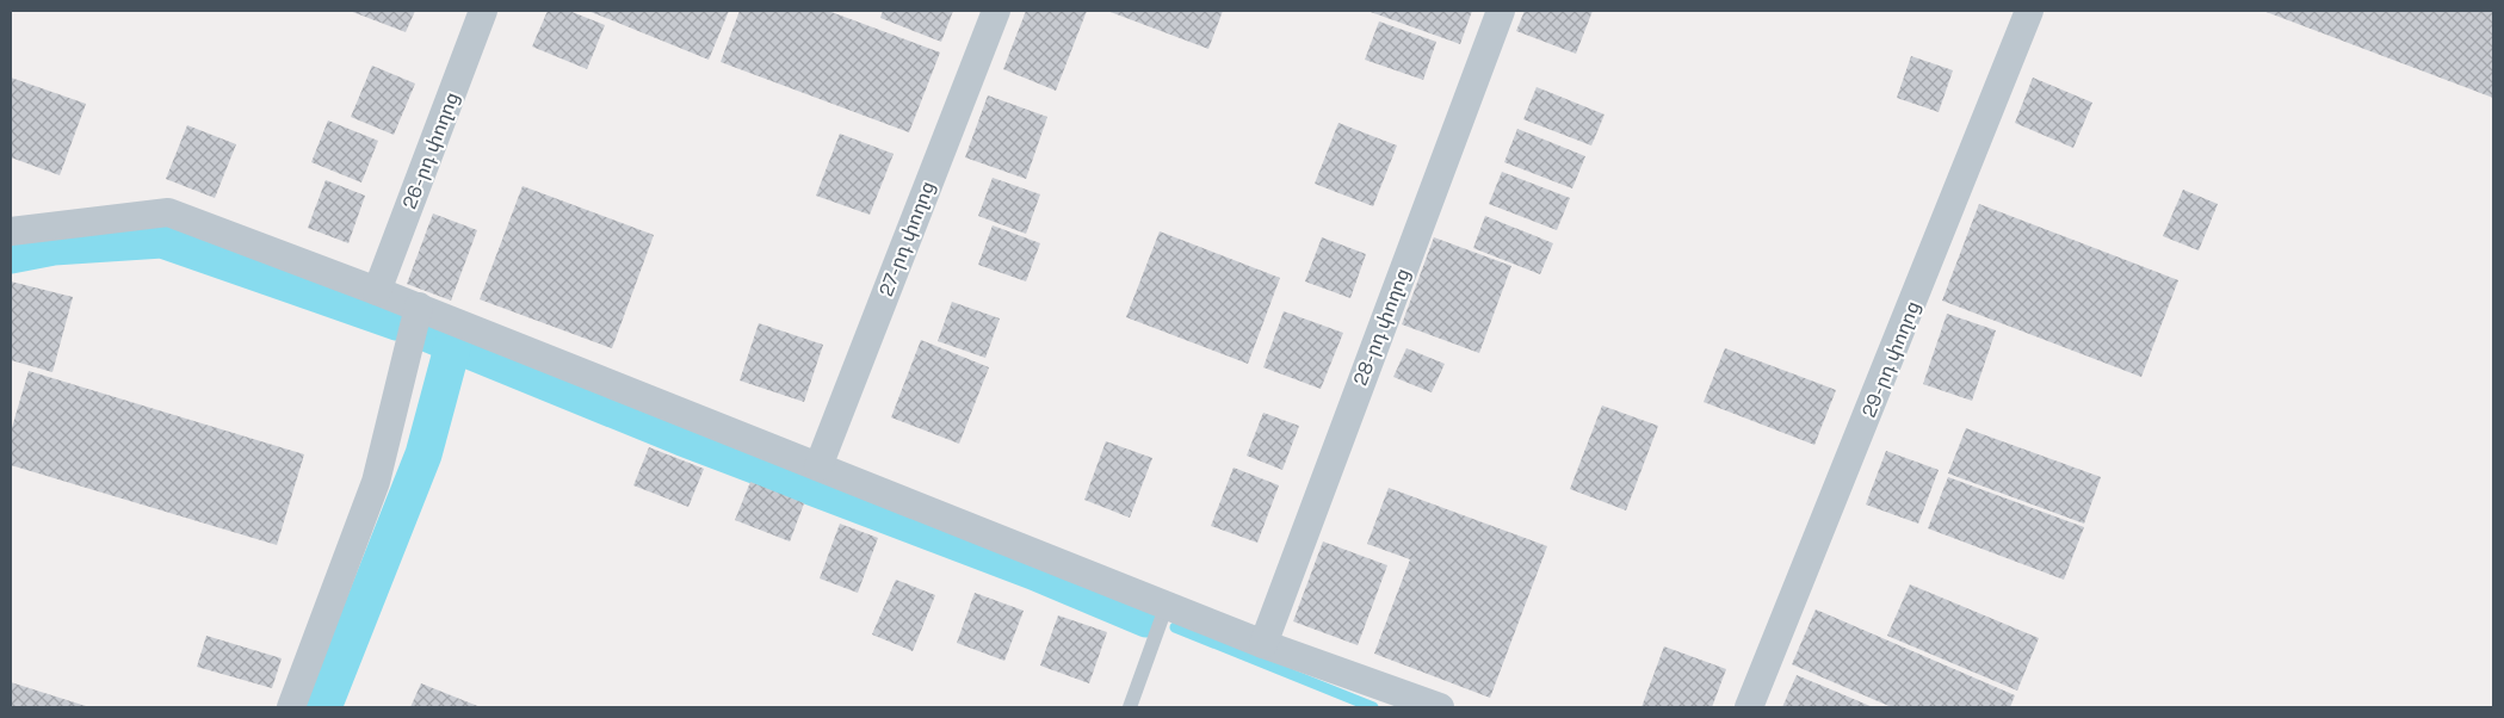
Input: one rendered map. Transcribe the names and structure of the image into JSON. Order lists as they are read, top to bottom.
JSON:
{
  "streets": {
    "street": [
      "26-րդ փողոց",
      "27-րդ փողոց",
      "28-րդ փողոց",
      "29-րդ փողոց"
    ]
  }
}
